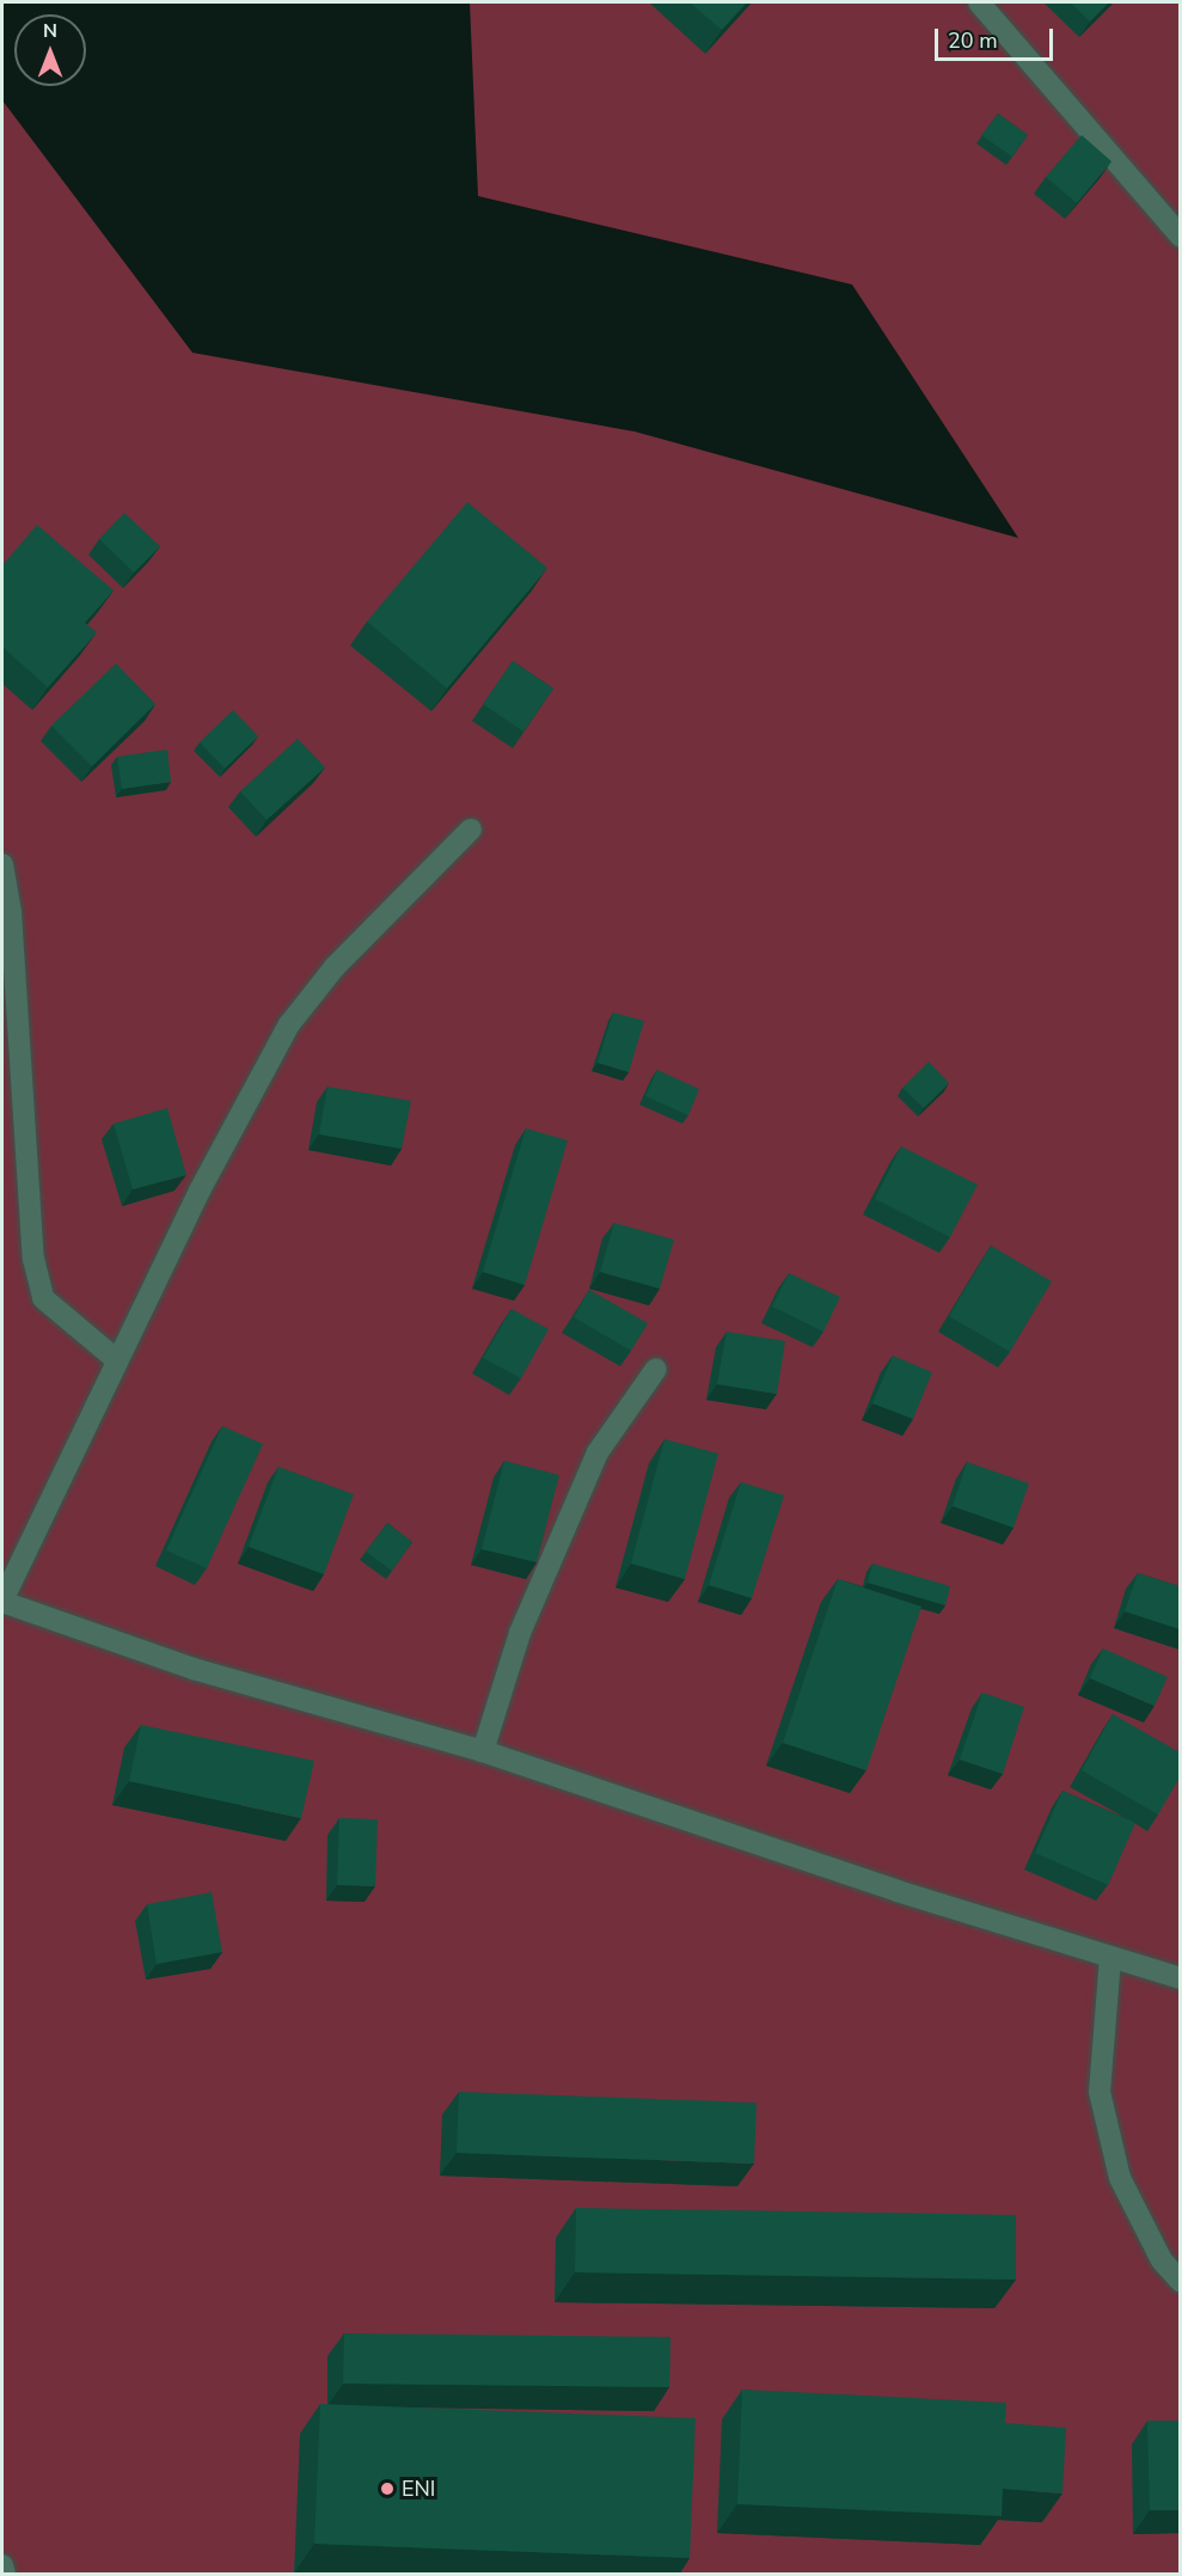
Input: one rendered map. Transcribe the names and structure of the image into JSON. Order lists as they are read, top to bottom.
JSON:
{
  "places": ["ENI"],
  "scale_bar": "20 m",
  "north": "top"
}
